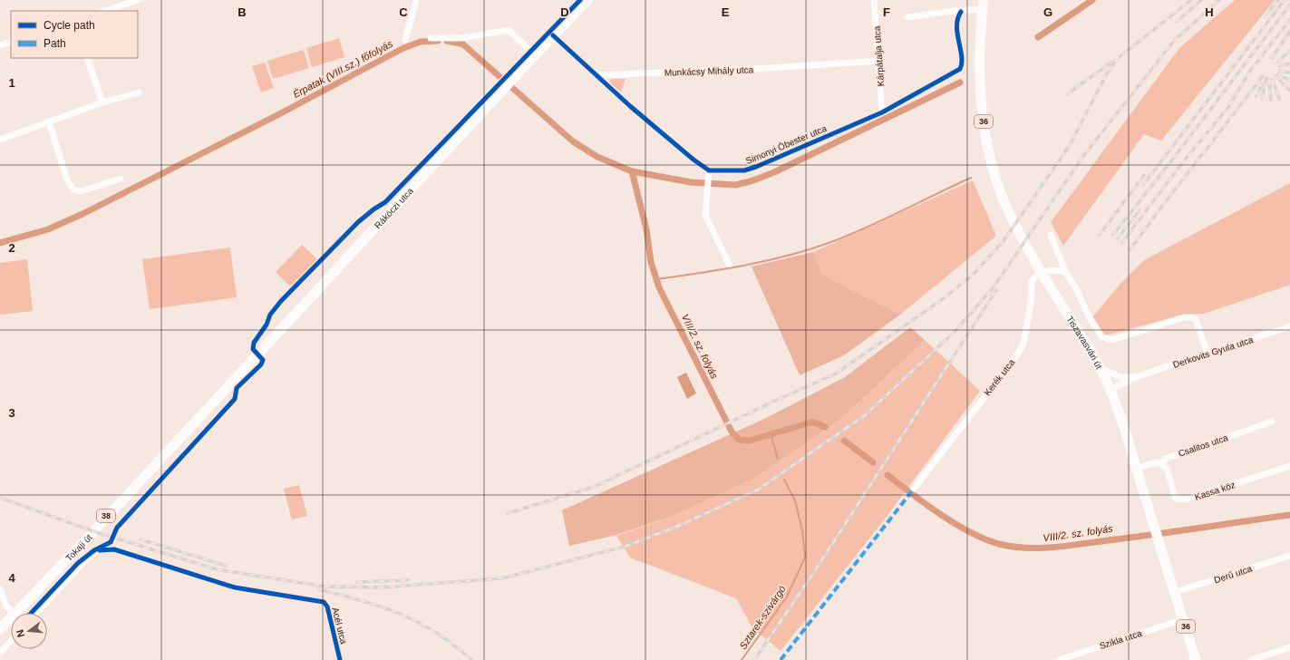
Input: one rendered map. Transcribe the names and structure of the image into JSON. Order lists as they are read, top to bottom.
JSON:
{
  "streets": {
    "main road": [
      "36",
      "Rákóczi utca",
      "Tiszavasvári út",
      "38",
      "Tokaji út"
    ],
    "street": [
      "Kárpátalja utca",
      "Munkácsy Mihály utca",
      "Simonyi Óbester utca",
      "Derkovits Gyula utca",
      "Kerék utca",
      "Csalitos utca",
      "Kassa köz",
      "Derű utca",
      "Acél utca",
      "Szikla utca"
    ]
  },
  "crossings": [
    ["Kárpátalja utca", "Munkácsy Mihály utca"],
    ["Kárpátalja utca", "Simonyi Óbester utca"],
    ["Rákóczi utca", "Tokaji út"],
    ["Tiszavasvári út", "Derkovits Gyula utca"],
    ["Tiszavasvári út", "Csalitos utca"],
    ["Tiszavasvári út", "Derű utca"],
    ["Tiszavasvári út", "Szikla utca"],
    ["Csalitos utca", "Kassa köz"]
  ],
  "water": ["Érpatak (VIII.sz.) főfolyás", "VIII/2. sz. folyás", "Sztarek-szivárgó"],
  "legend": ["Cycle path", "Path"],
  "north": "left",
  "grid": {
    "columns": [
      "B",
      "C",
      "D",
      "E",
      "F",
      "G",
      "H"
    ],
    "rows": [
      "1",
      "2",
      "3",
      "4"
    ]
  }
}
